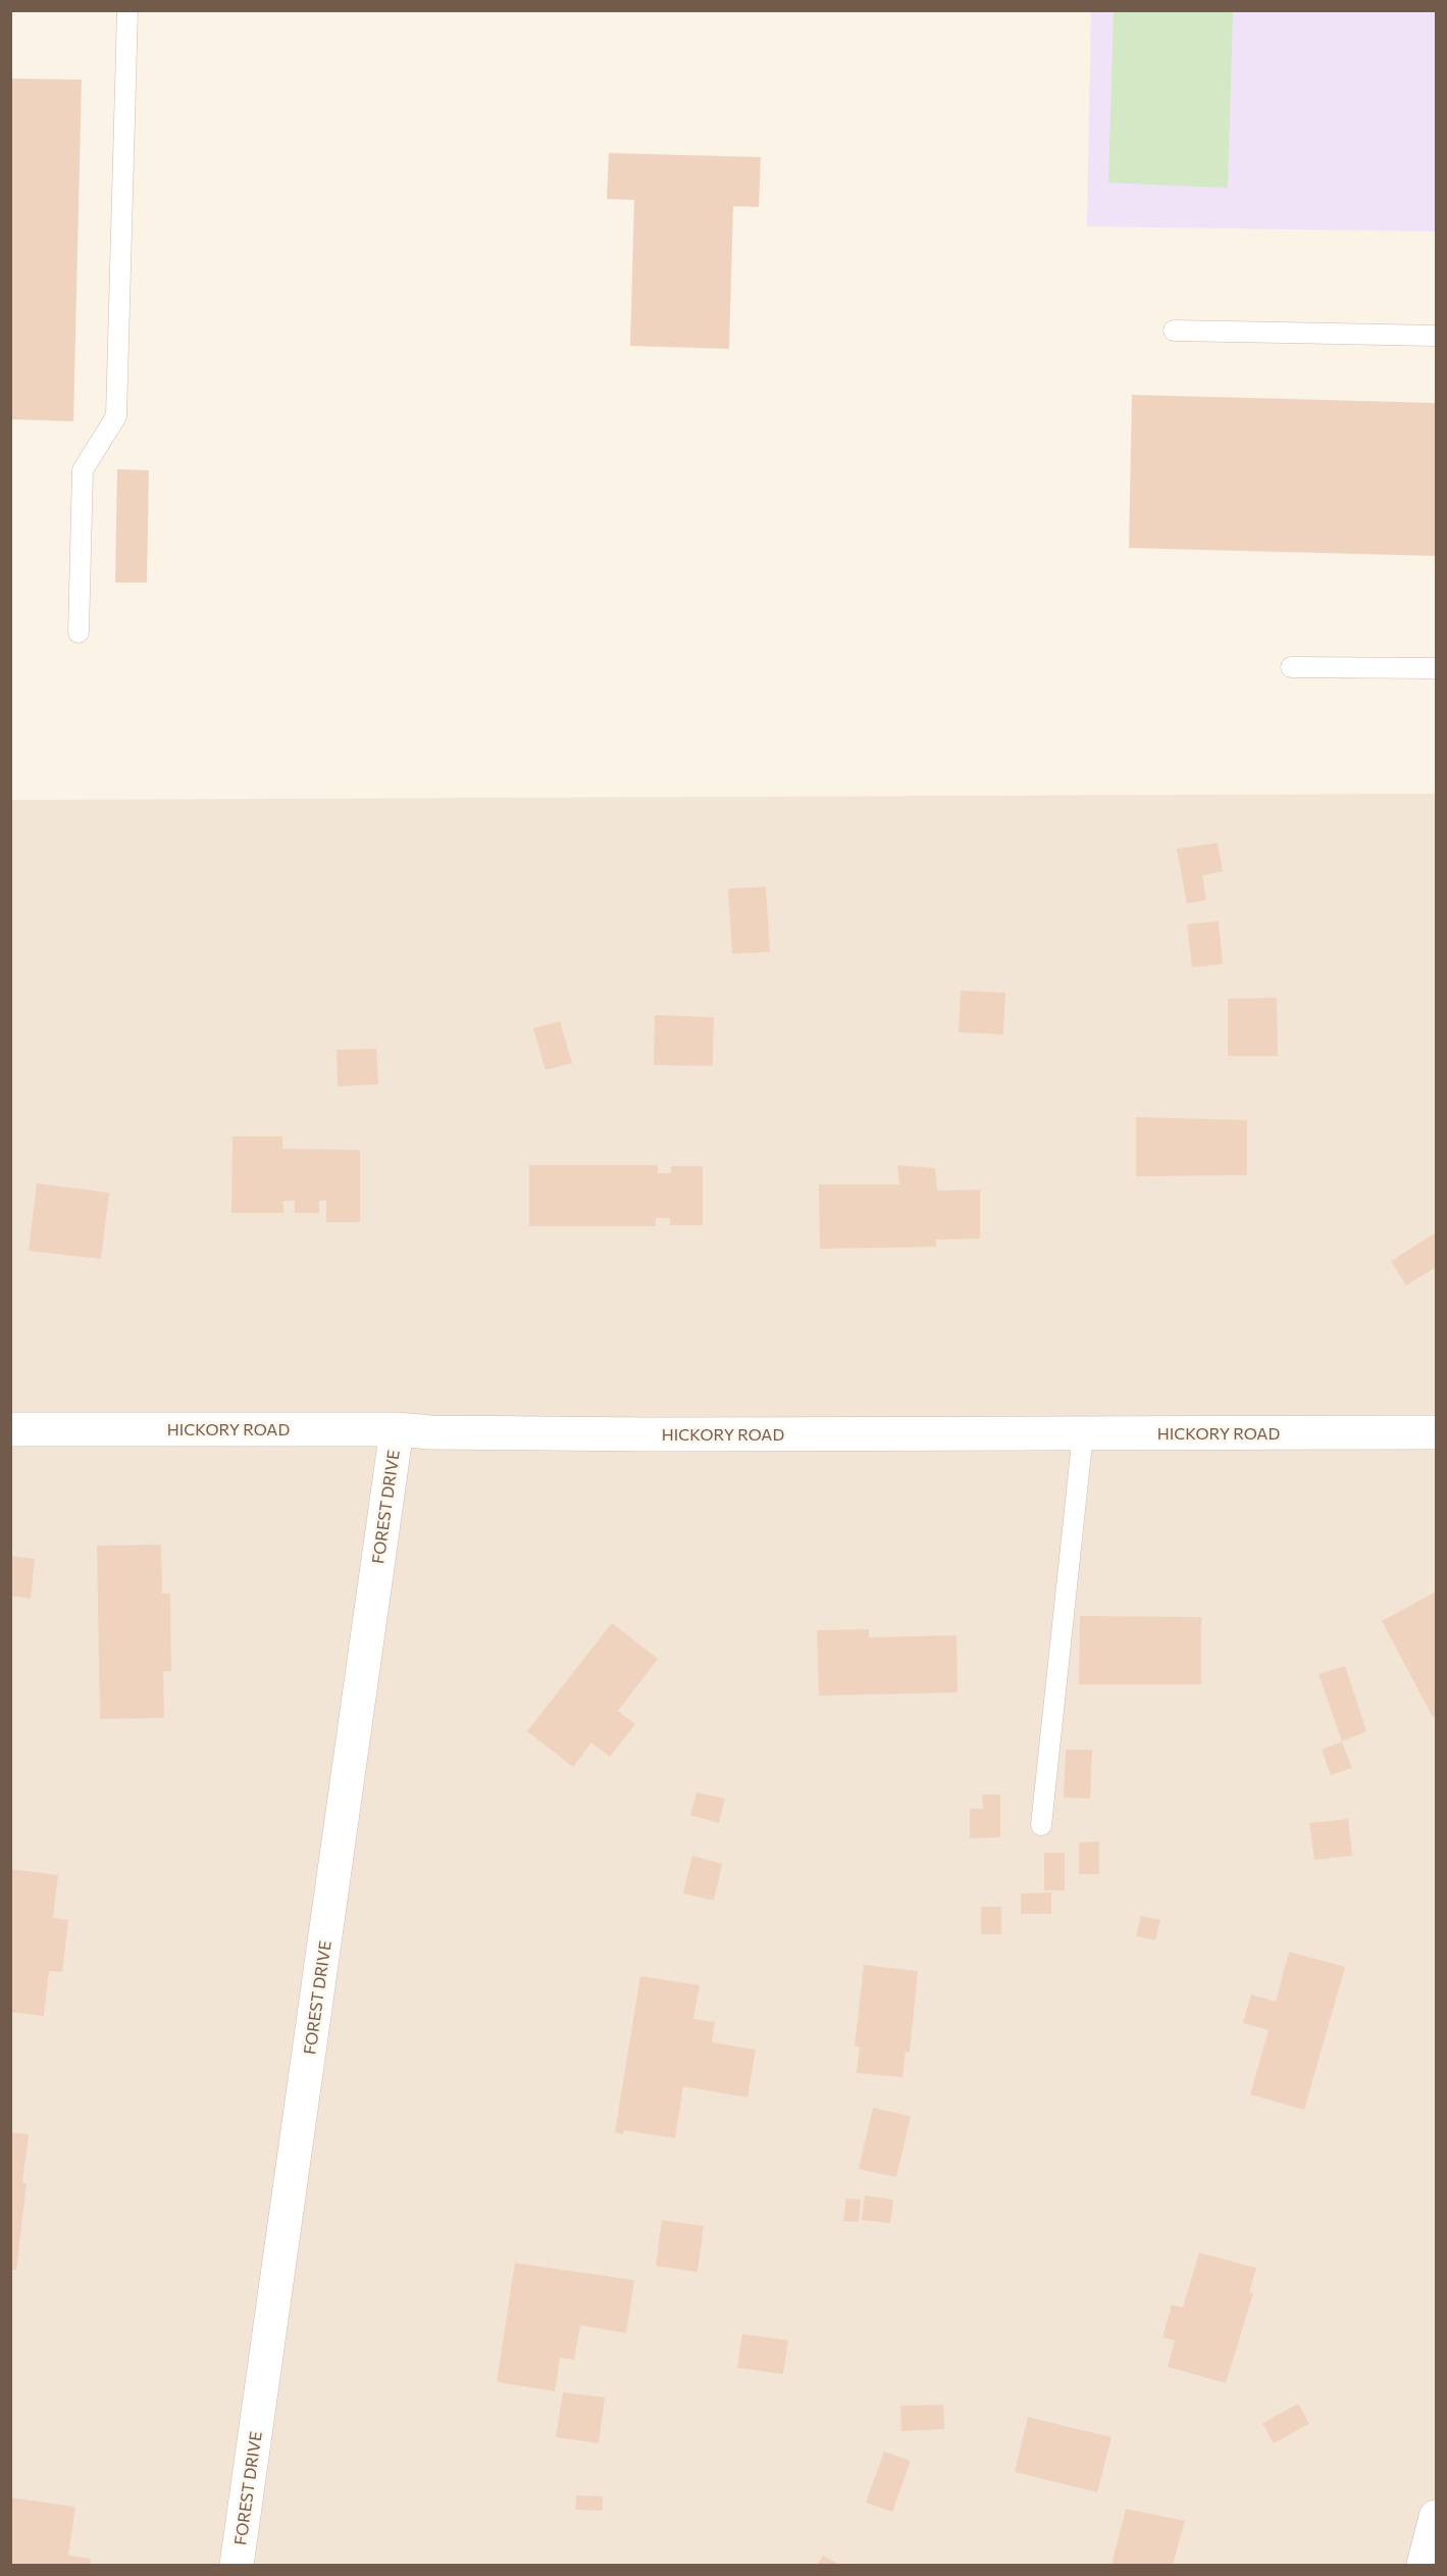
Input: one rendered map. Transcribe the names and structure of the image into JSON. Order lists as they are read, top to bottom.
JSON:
{
  "streets": {
    "street": ["HICKORY ROAD", "FOREST DRIVE"]
  },
  "crossings": [
    ["HICKORY ROAD", "FOREST DRIVE"]
  ]
}
